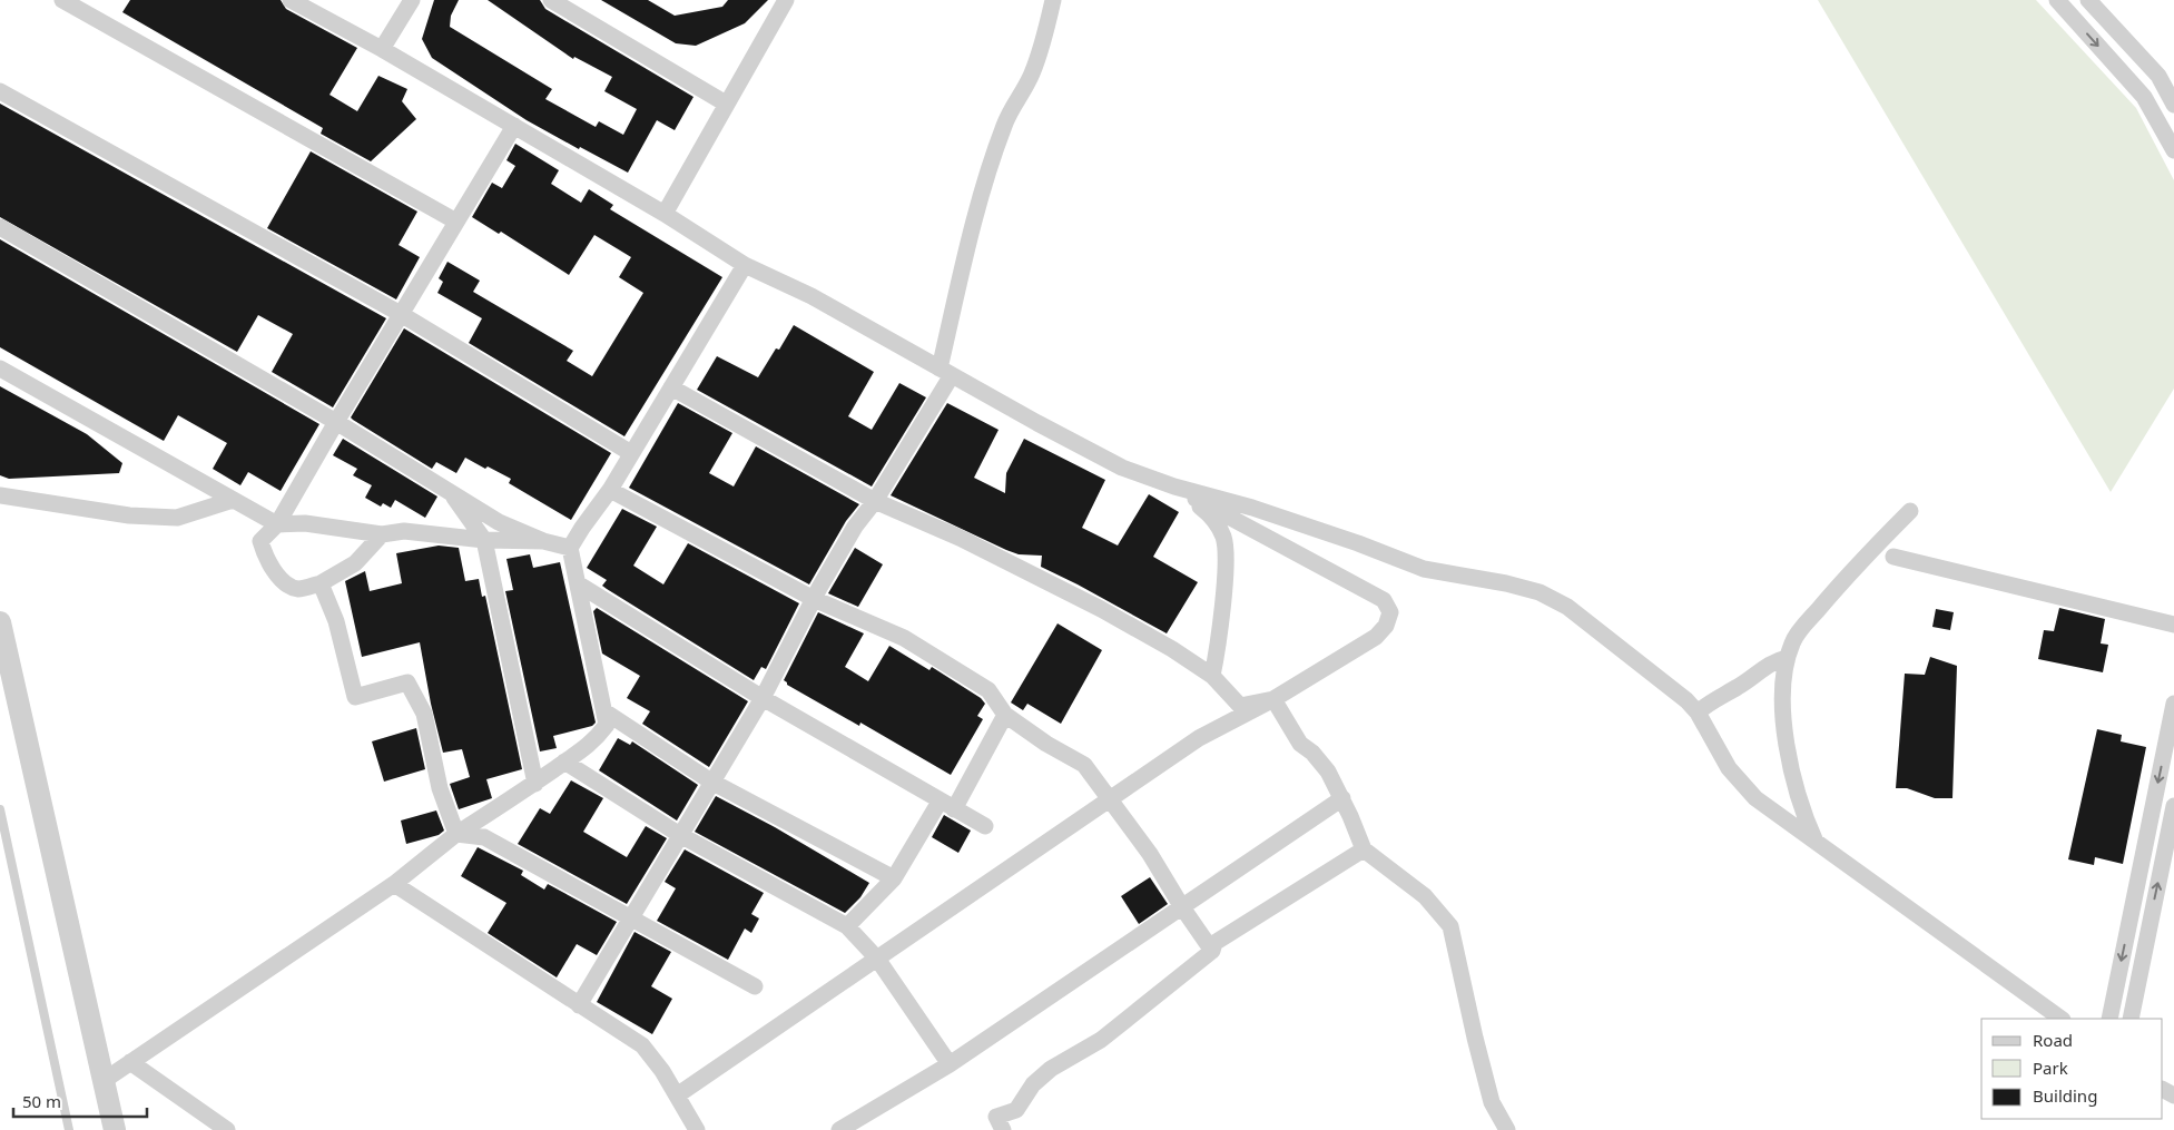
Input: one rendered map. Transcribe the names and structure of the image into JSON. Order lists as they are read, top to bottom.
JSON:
{
  "legend": ["Road", "Park", "Building"],
  "scale_bar": "50 m"
}
